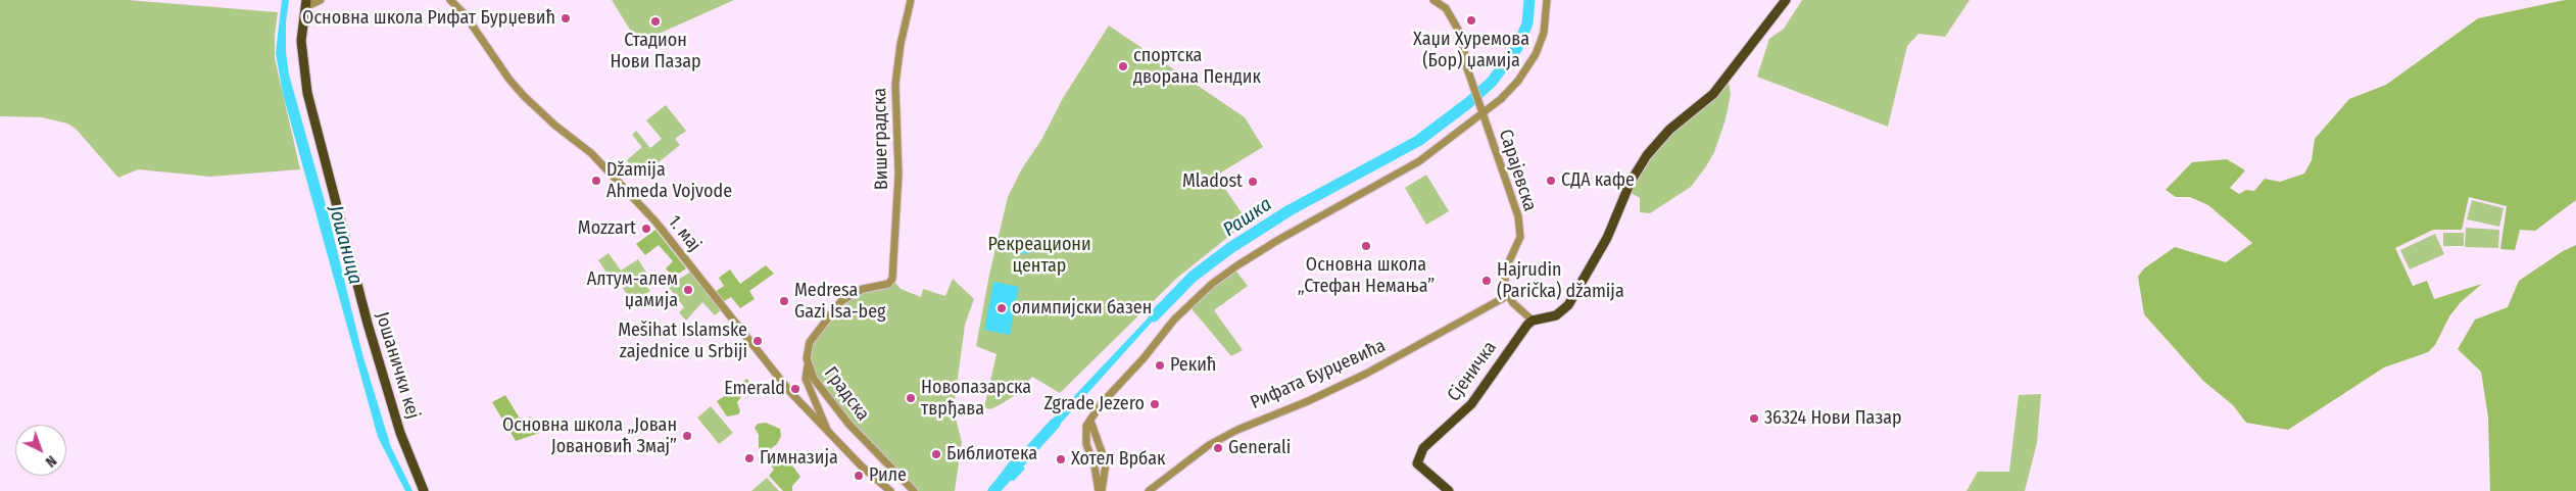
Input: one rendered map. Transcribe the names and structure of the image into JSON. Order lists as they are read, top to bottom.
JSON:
{
  "streets": {
    "main road": ["Јошанички кеј", "Сјеничка"],
    "street": [
      "Вишеградска",
      "Сарајевска",
      "1. мај",
      "Рифата Бурџевића",
      "Градска"
    ]
  },
  "crossings": [
    ["Вишеградска", "Градска"],
    ["Сарајевска", "Рифата Бурџевића"]
  ],
  "water": ["Рашка", "Јошаница"],
  "parks": ["Рекреациони центар"],
  "places": [
    "Основна школа Рифат Бурџевић",
    "Хаџи Хуремова (Бор) џамија",
    "Стадион Нови Пазар",
    "спортска дворана Пендик",
    "Džamija Ahmeda Vojvode",
    "СДА кафе",
    "Mladost",
    "Mozzart",
    "Основна школа „Стефан Немања”",
    "Hajrudin (Parička) džamija",
    "Алтум-алем џамија",
    "Medresa Gazi Isa-beg",
    "олимпијски базен",
    "Mešihat Islamske zajednice u Srbiji",
    "Рекић",
    "Emerald",
    "Новопазарска тврђава",
    "Zgrade Jezero",
    "36324 Нови Пазар",
    "Основна школа „Јован Јовановић Змај”",
    "Generali",
    "Библиотека",
    "Гимназија",
    "Хотел Врбак",
    "Риле"
  ],
  "north": "bottom right"
}
